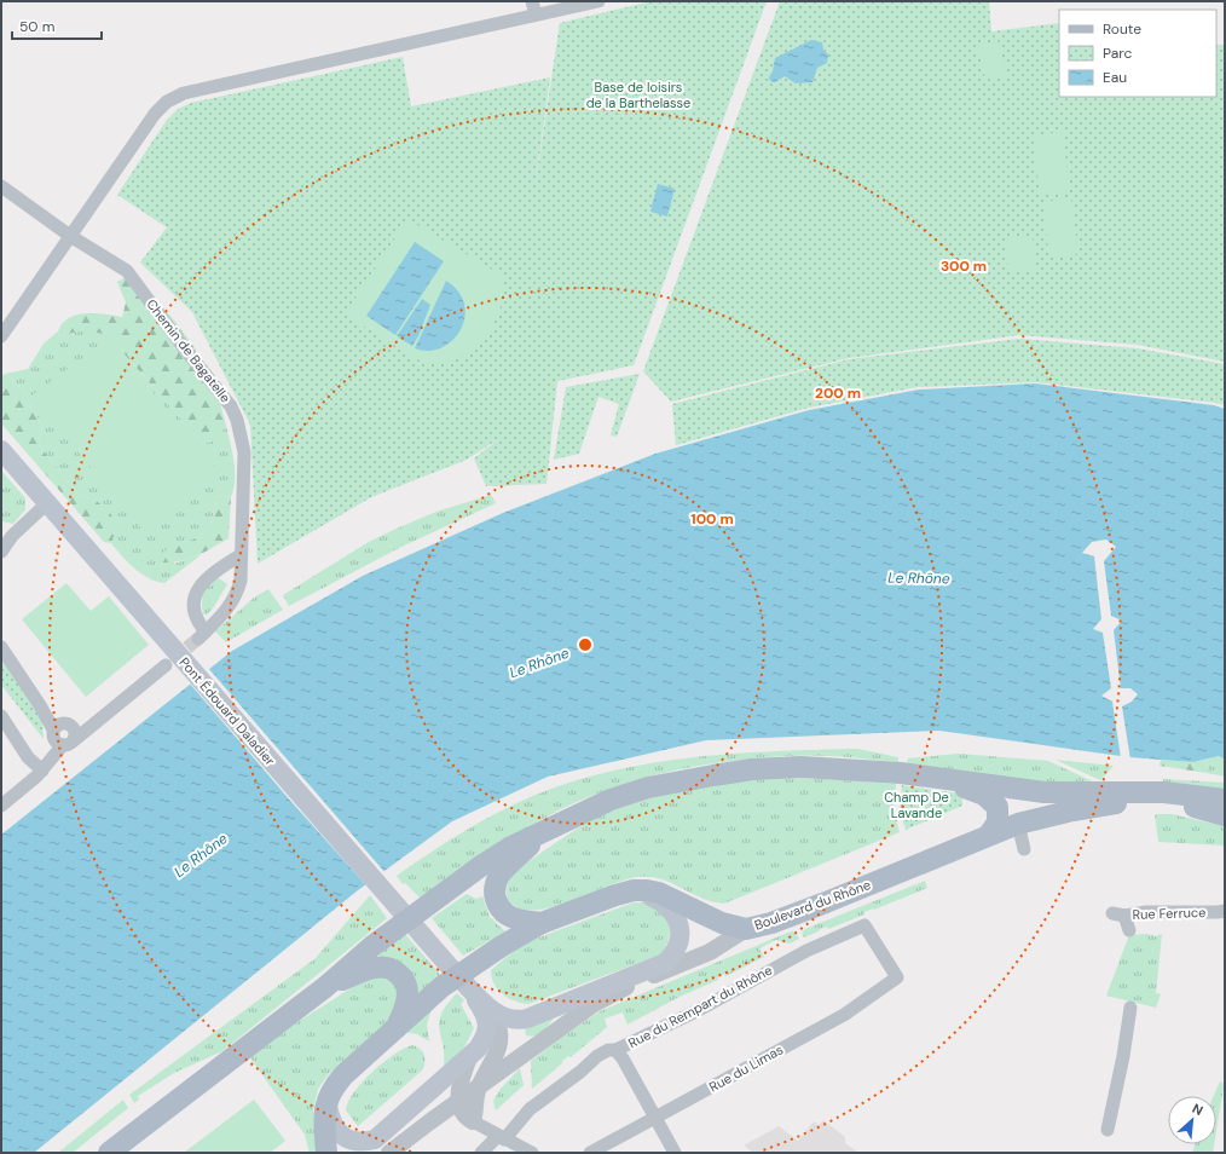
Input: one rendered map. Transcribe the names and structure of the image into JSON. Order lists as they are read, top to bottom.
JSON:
{
  "streets": {
    "main road": ["Pont Édouard Daladier", "Boulevard du Rhône"],
    "street": [
      "Chemin de Bagatelle",
      "Rue Ferruce",
      "Rue du Rempart du Rhône",
      "Rue du Limas"
    ]
  },
  "crossings": [
    ["Pont Édouard Daladier", "Boulevard du Rhône"],
    ["Rue du Rempart du Rhône", "Rue du Limas"]
  ],
  "water": ["Le Rhône"],
  "parks": ["Base de loisirs de la Barthelasse", "Champ De Lavande"],
  "legend": ["Route", "Parc", "Eau"],
  "scale_bar": "50 m",
  "north": "top right",
  "rings": ["300 m", "200 m", "100 m"]
}
